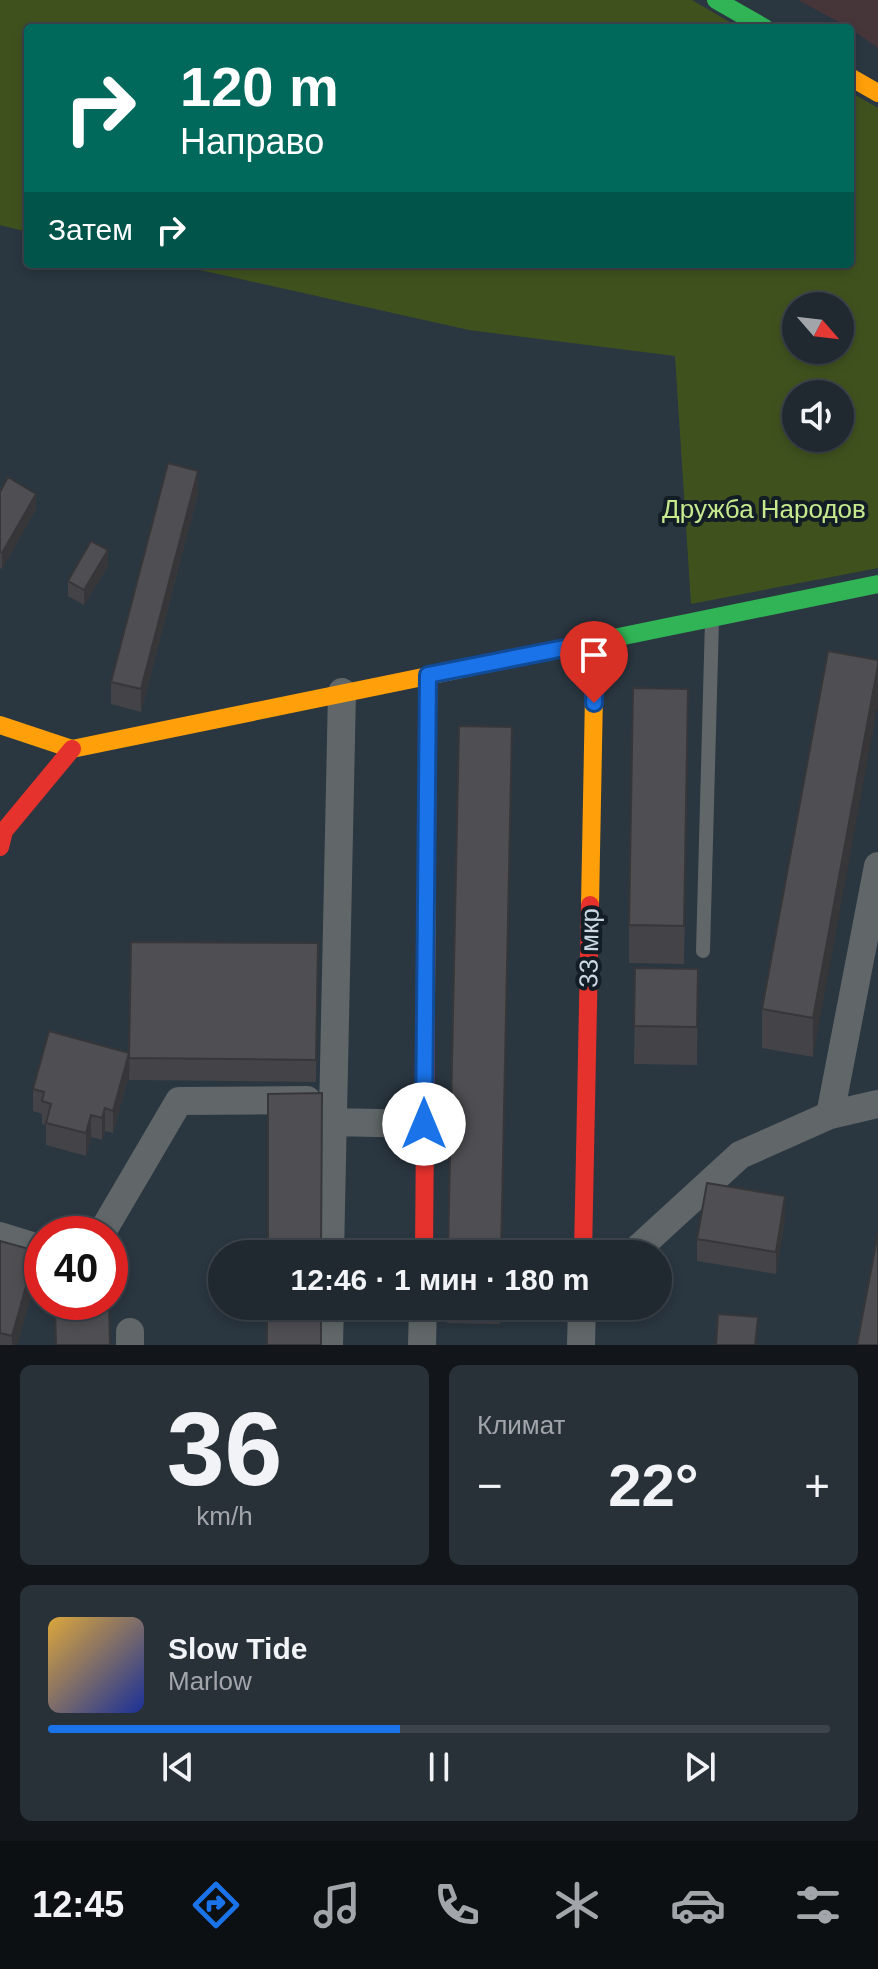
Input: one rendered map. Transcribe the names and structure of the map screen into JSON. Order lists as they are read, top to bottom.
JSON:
{
  "streets": {
    "street": ["33 мкр"]
  },
  "parks": ["Дружба Народов"],
  "north": "bottom right",
  "page": {
    "turn": ["120 m", "Направо"],
    "then": "Затем",
    "limit": "40",
    "trip": "12:46 · 1 мин · 180 m",
    "tile": [
      ["36", "km/h"],
      "Климат"
    ],
    "heat": ["−", "22°", "+"],
    "song": ["Slow Tide", "Marlow"],
    "tabs": "12:45"
  }
}
